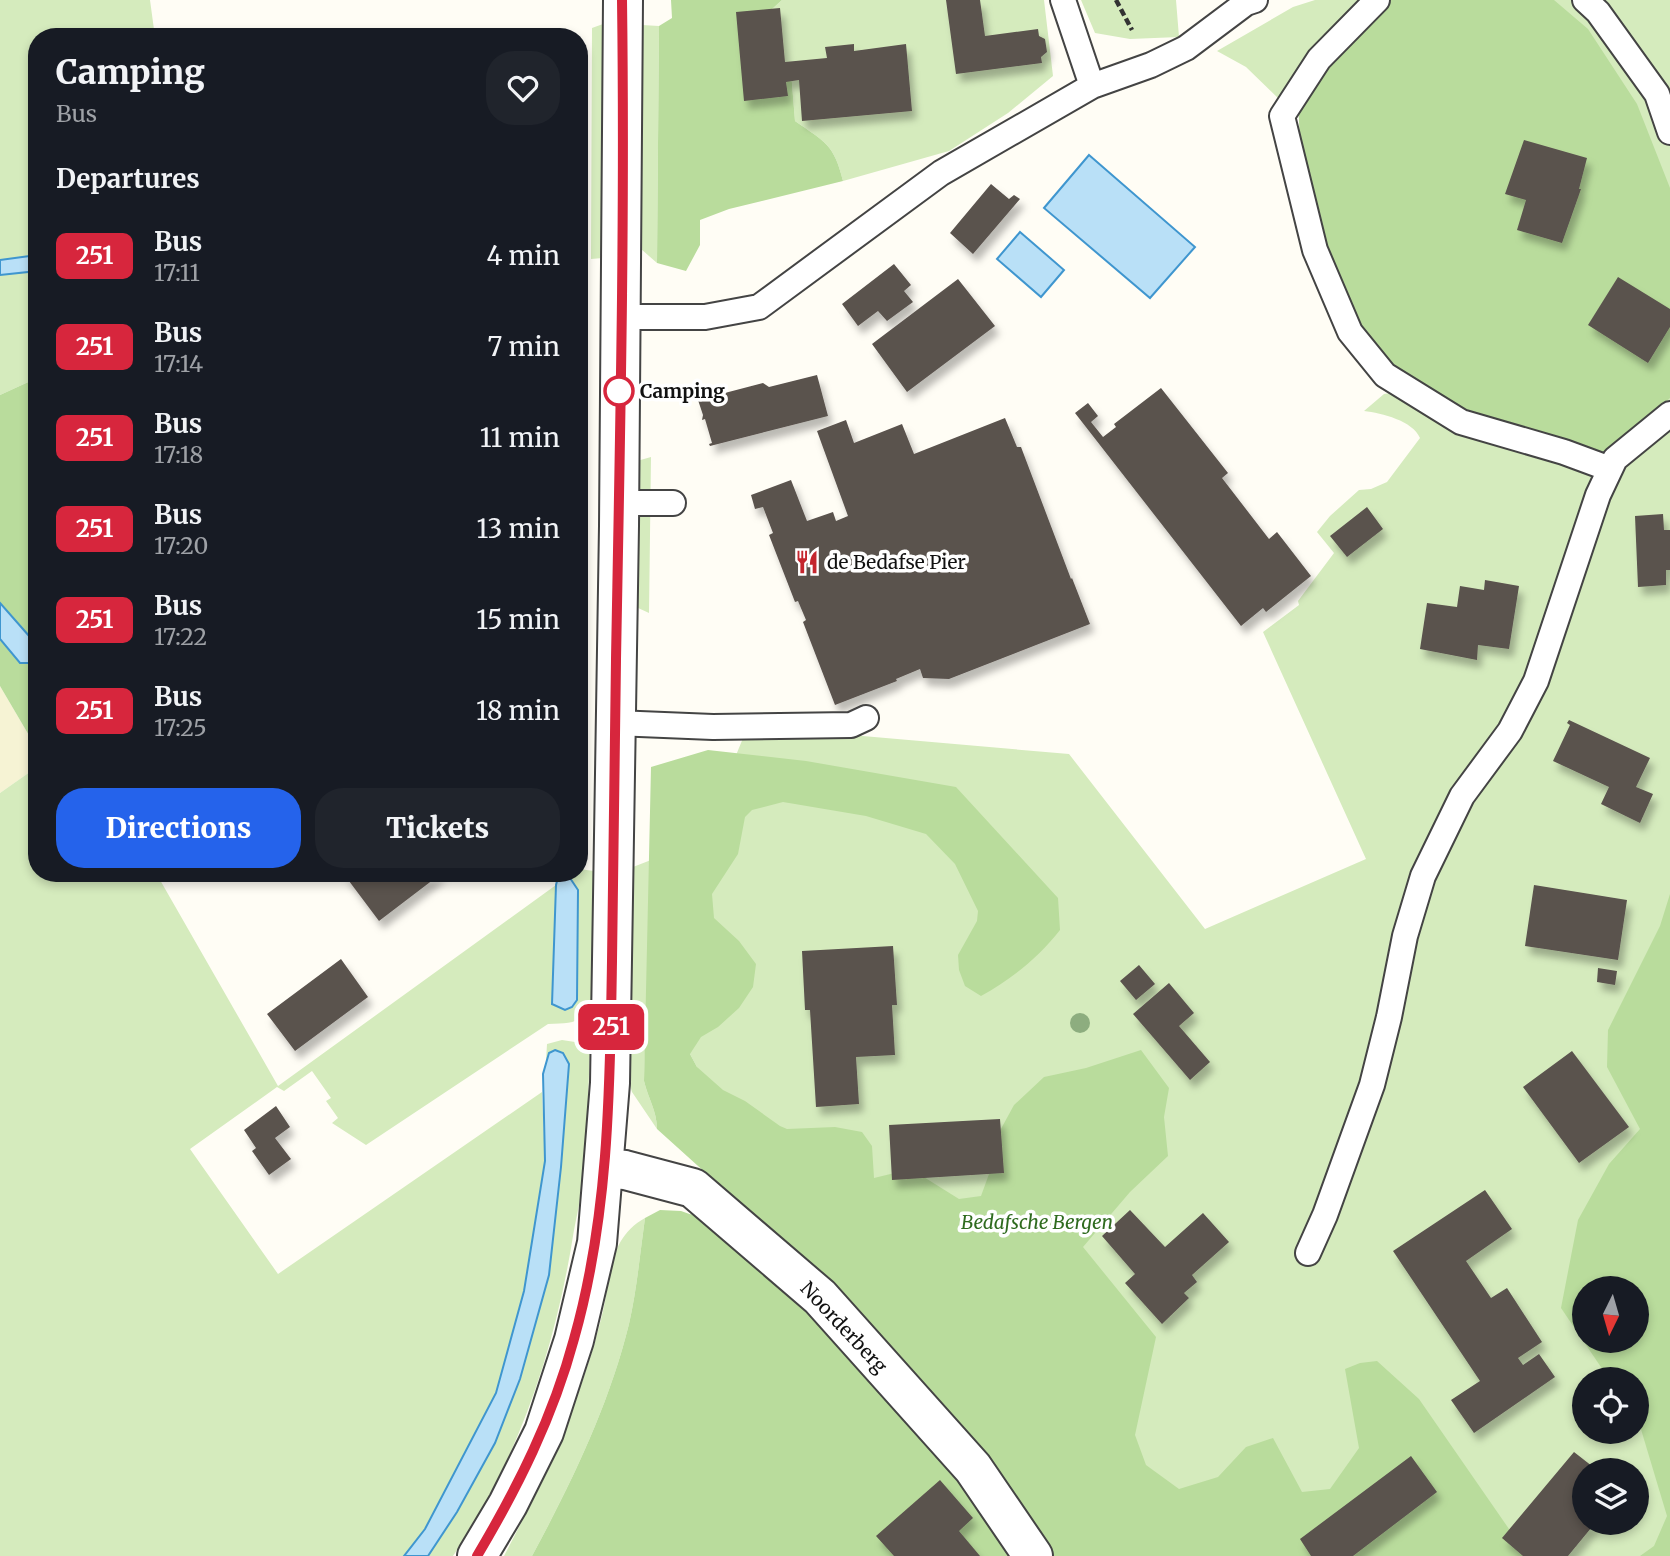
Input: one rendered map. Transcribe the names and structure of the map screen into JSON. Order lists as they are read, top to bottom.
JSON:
{
  "streets": {
    "street": ["Noorderberg"]
  },
  "parks": ["Bedafsche Bergen"],
  "places": {
    "other": ["Camping"],
    "restaurant": ["de Bedafse Pier"]
  },
  "lines": ["bus line 251"],
  "north": "bottom",
  "page": {
    "on_map": "251",
    "heading": [
      ["Camping", "Bus"],
      "Departures"
    ],
    "list": [
      {
        "mark": "251",
        "name": "Bus",
        "note": "17:11",
        "value": "4 min"
      },
      {
        "mark": "251",
        "name": "Bus",
        "note": "17:14",
        "value": "7 min"
      },
      {
        "mark": "251",
        "name": "Bus",
        "note": "17:18",
        "value": "11 min"
      },
      {
        "mark": "251",
        "name": "Bus",
        "note": "17:20",
        "value": "13 min"
      },
      {
        "mark": "251",
        "name": "Bus",
        "note": "17:22",
        "value": "15 min"
      },
      {
        "mark": "251",
        "name": "Bus",
        "note": "17:25",
        "value": "18 min"
      }
    ],
    "buttons": ["Directions", "Tickets"]
  }
}
